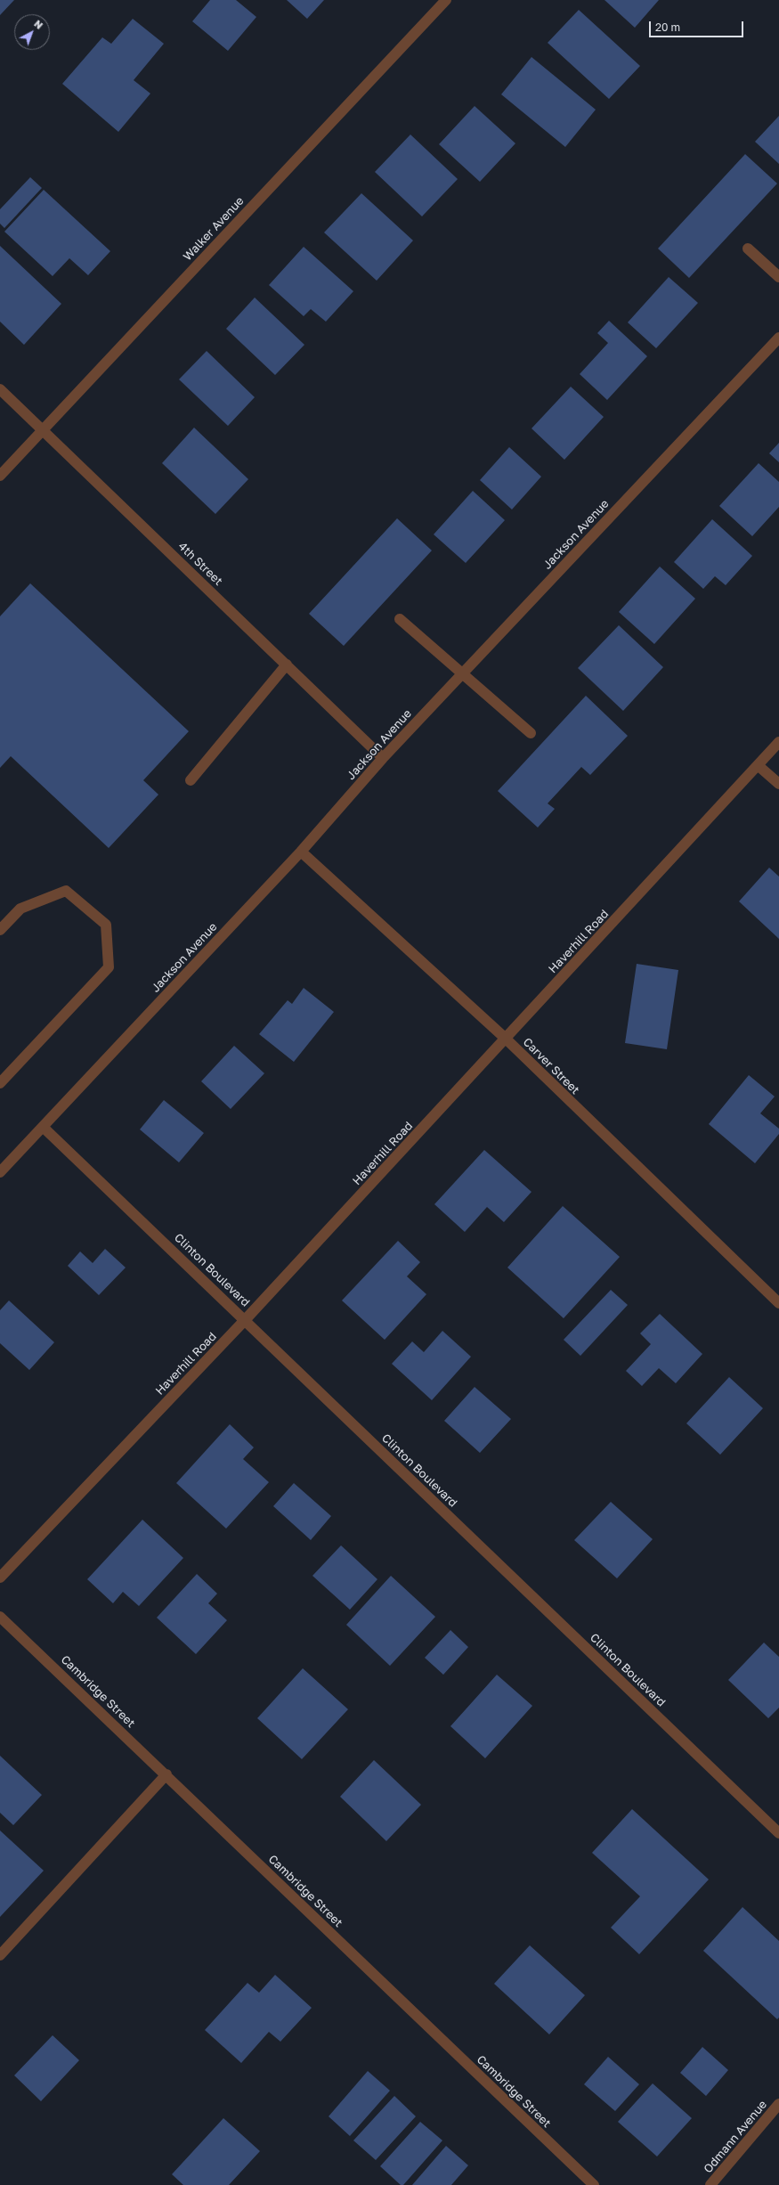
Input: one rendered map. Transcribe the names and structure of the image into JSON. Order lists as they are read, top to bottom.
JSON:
{
  "streets": {
    "street": [
      "Walker Avenue",
      "Jackson Avenue",
      "4th Street",
      "Haverhill Road",
      "Carver Street",
      "Clinton Boulevard",
      "Cambridge Street",
      "Odmann Avenue"
    ]
  },
  "crossings": [
    ["Walker Avenue", "4th Street"],
    ["Jackson Avenue", "4th Street"],
    ["Jackson Avenue", "Carver Street"],
    ["Jackson Avenue", "Clinton Boulevard"],
    ["Haverhill Road", "Carver Street"],
    ["Haverhill Road", "Clinton Boulevard"]
  ],
  "scale_bar": "20 m",
  "north": "top right"
}
